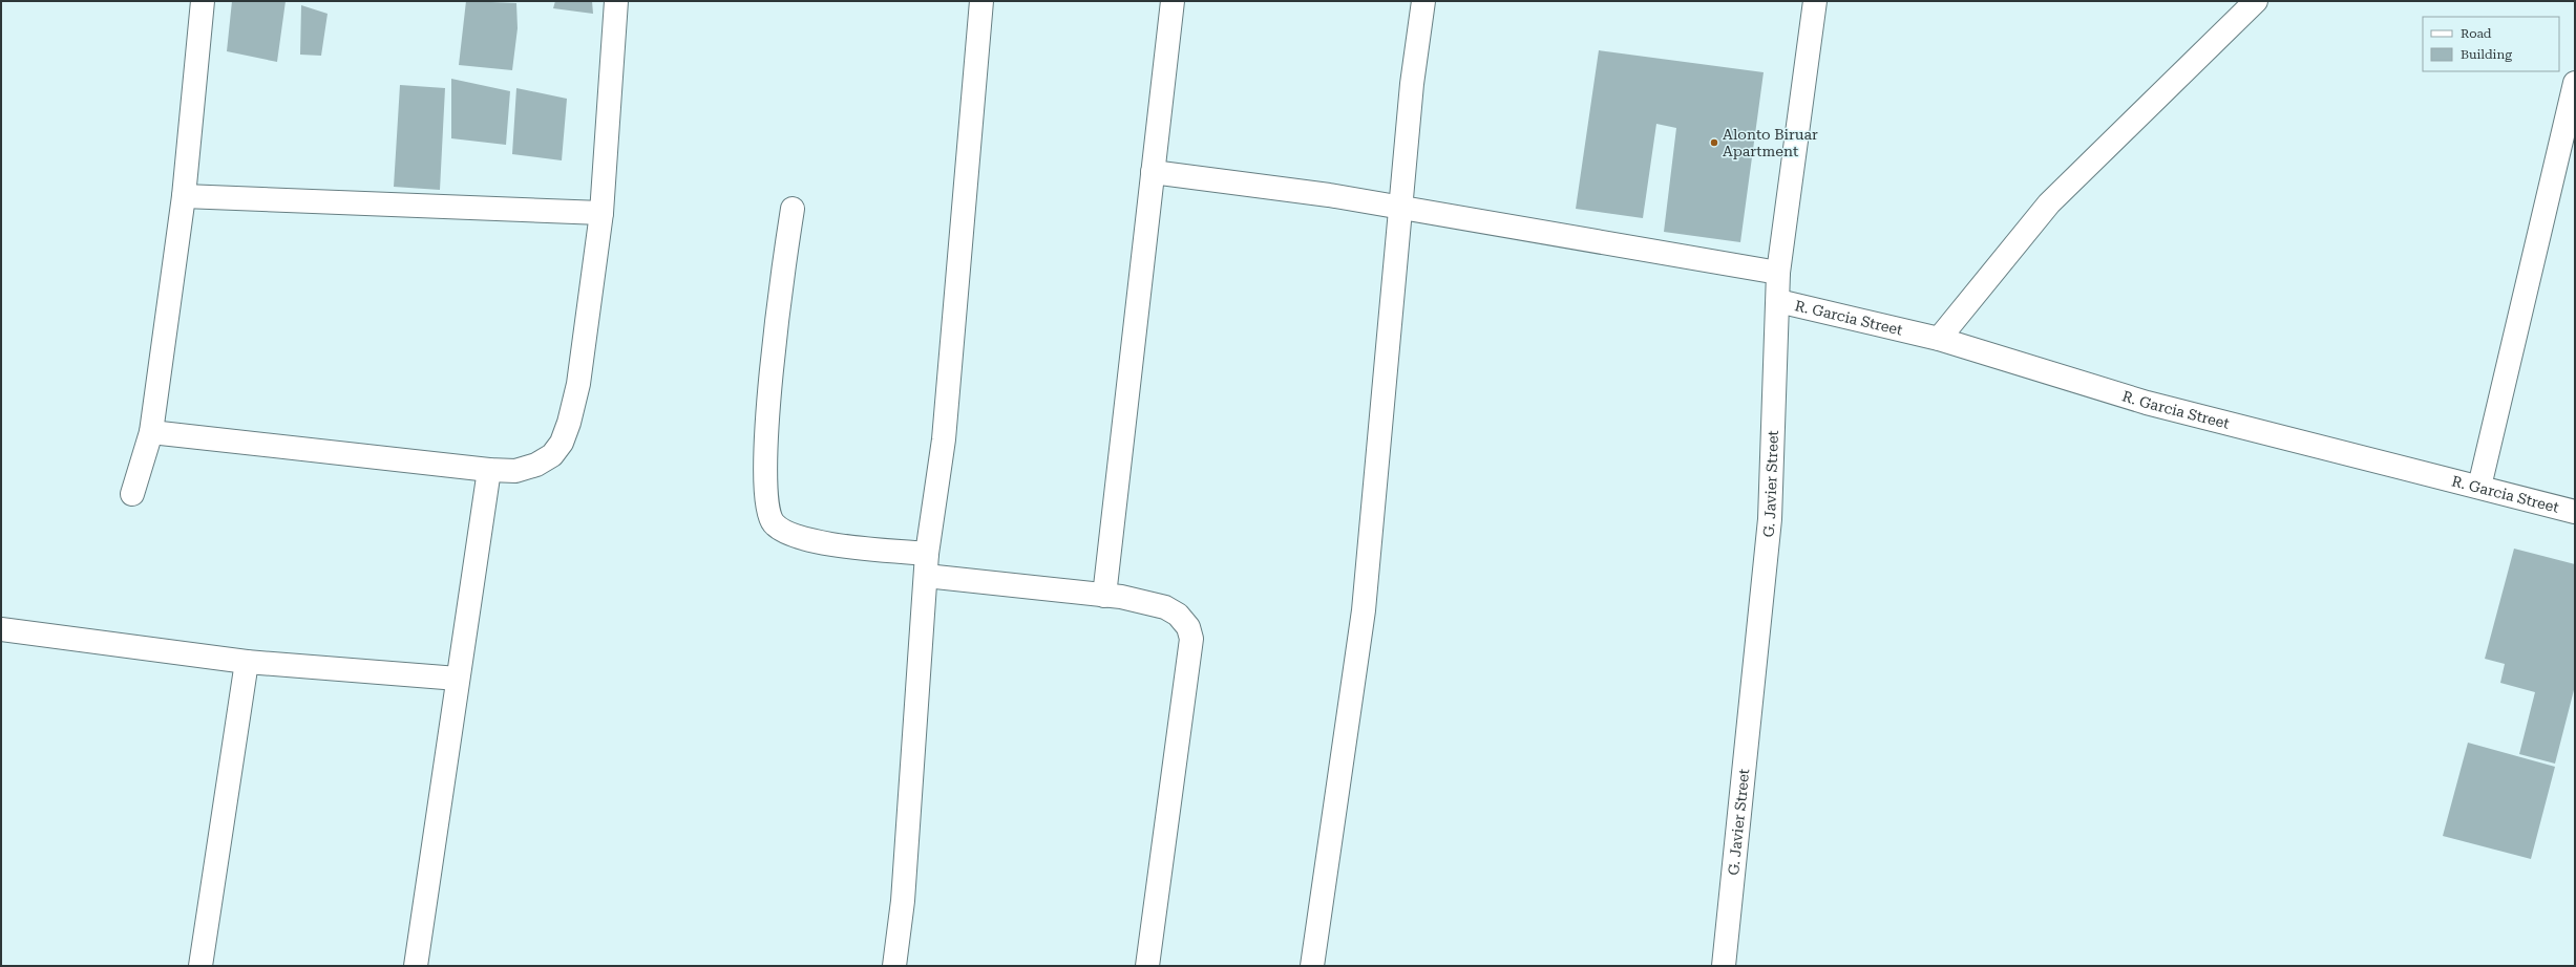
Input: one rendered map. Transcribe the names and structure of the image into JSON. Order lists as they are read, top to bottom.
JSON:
{
  "streets": {
    "street": ["R. Garcia Street", "G. Javier Street"]
  },
  "crossings": [
    ["R. Garcia Street", "G. Javier Street"]
  ],
  "places": ["Alonto Biruar Apartment"],
  "legend": ["Road", "Building"]
}
